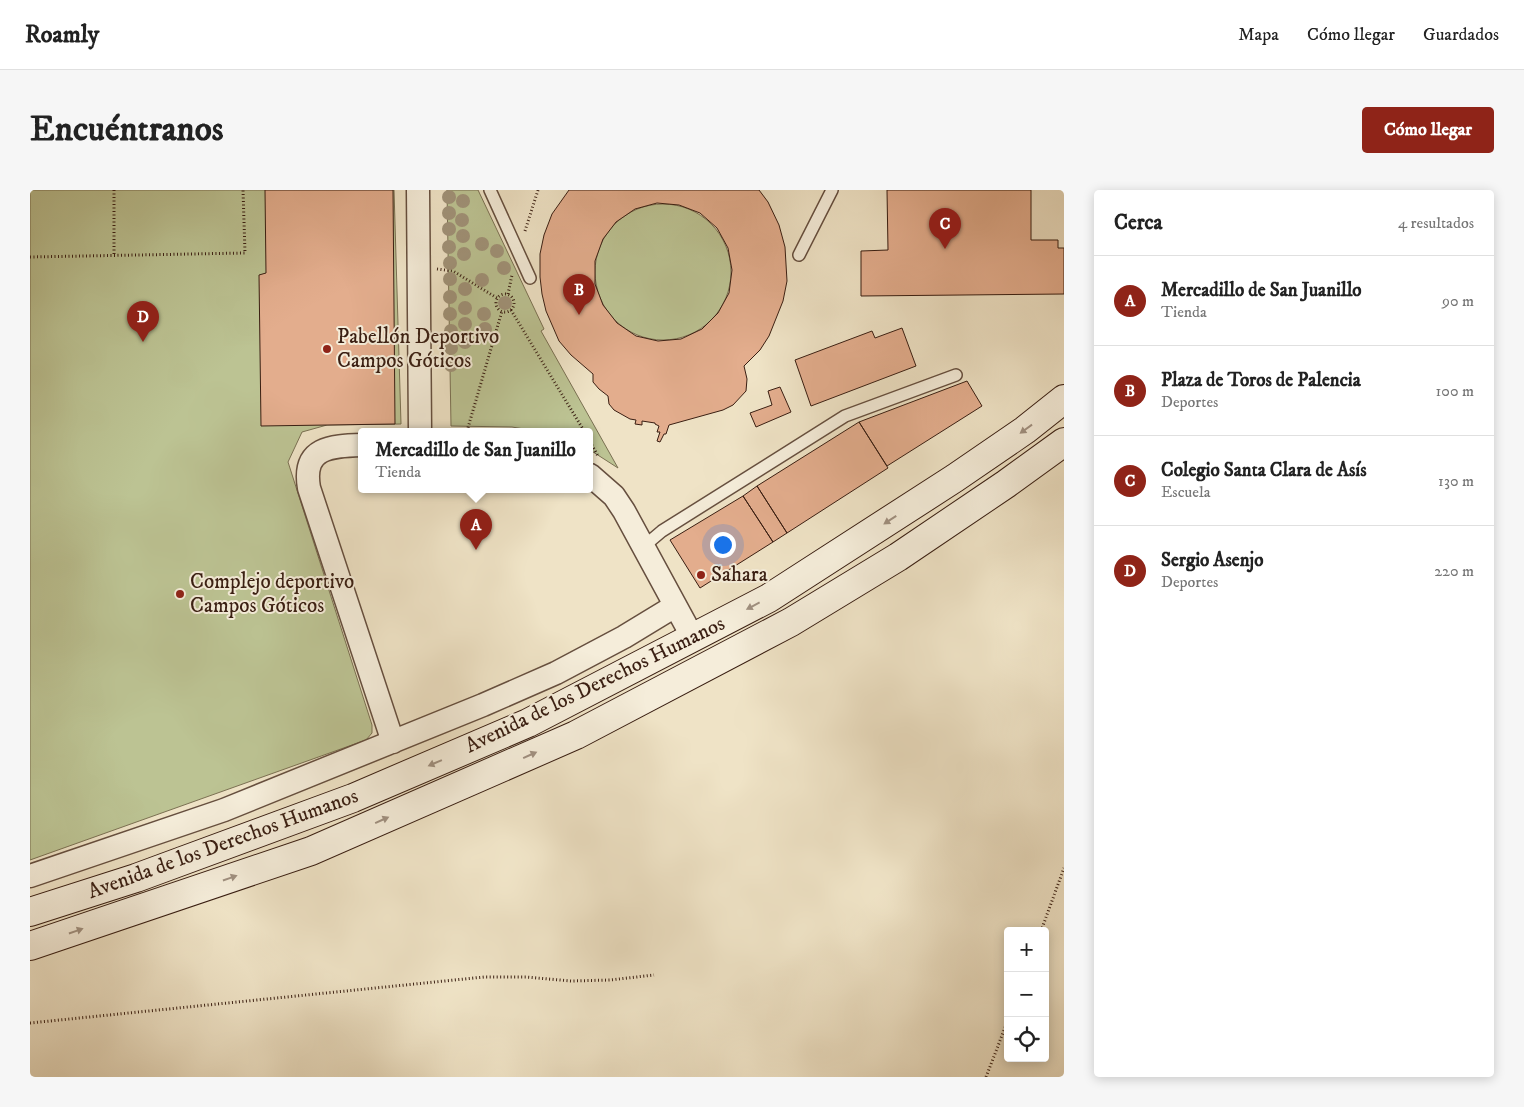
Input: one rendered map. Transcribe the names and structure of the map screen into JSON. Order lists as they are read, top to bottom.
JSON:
{
  "streets": {
    "main road": ["Avenida de los Derechos Humanos"]
  },
  "places": ["Pabellón Deportivo Campos Góticos", "Sahara", "Complejo deportivo Campos Góticos"],
  "page": {
    "header": "Roamly",
    "nav": ["Mapa", "Cómo llegar", "Guardados"],
    "buttons": "Cómo llegar",
    "title": "Encuéntranos",
    "heading": ["Cerca", "4 resultados"],
    "pins": [
      "C",
      "B",
      "D",
      "A"
    ],
    "list": [
      {
        "mark": "A",
        "name": "Mercadillo de San Juanillo",
        "note": "Tienda",
        "value": "90 m"
      },
      {
        "mark": "B",
        "name": "Plaza de Toros de Palencia",
        "note": "Deportes",
        "value": "100 m"
      },
      {
        "mark": "C",
        "name": "Colegio Santa Clara de Asís",
        "note": "Escuela",
        "value": "130 m"
      },
      {
        "mark": "D",
        "name": "Sergio Asenjo",
        "note": "Deportes",
        "value": "220 m"
      }
    ],
    "popup": ["Mercadillo de San Juanillo", "Tienda"],
    "map_buttons": ["+", "−"]
  }
}
